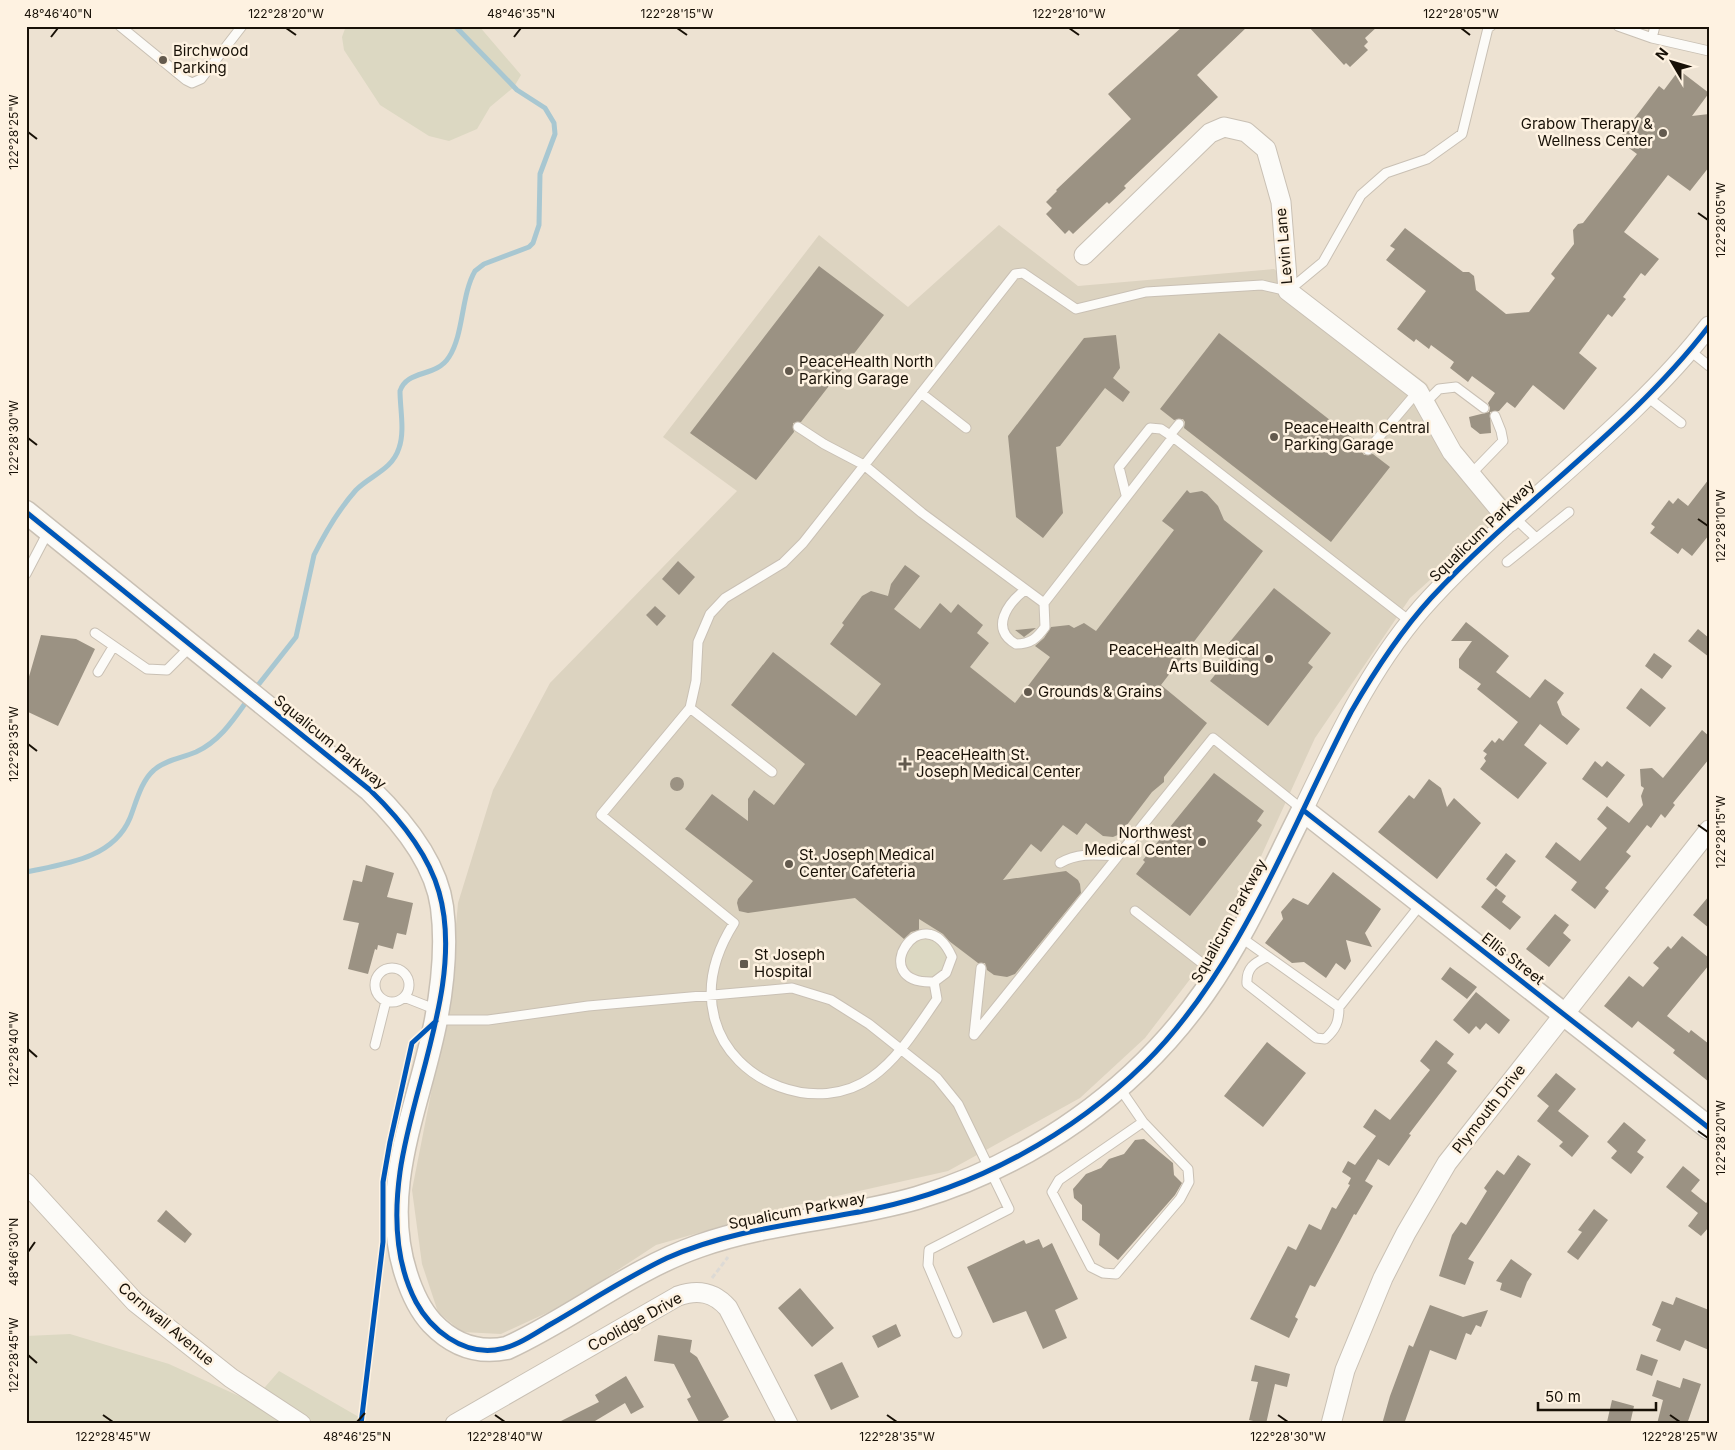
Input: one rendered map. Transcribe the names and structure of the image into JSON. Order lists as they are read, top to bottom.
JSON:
{
  "streets": {
    "street": [
      "Levin Lane",
      "Squalicum Parkway",
      "Ellis Street",
      "Plymouth Drive",
      "Coolidge Drive",
      "Cornwall Avenue"
    ]
  },
  "crossings": [
    ["Levin Lane", "Squalicum Parkway"],
    ["Squalicum Parkway", "Ellis Street"],
    ["Ellis Street", "Plymouth Drive"]
  ],
  "places": {
    "other": [
      "Birchwood Parking",
      "Grabow Therapy & Wellness Center",
      "PeaceHealth North Parking Garage",
      "PeaceHealth Central Parking Garage",
      "PeaceHealth Medical Arts Building",
      "Grounds & Grains",
      "Northwest Medical Center",
      "St. Joseph Medical Center Cafeteria"
    ],
    "health": ["PeaceHealth St. Joseph Medical Center"],
    "transit": ["St Joseph Hospital"]
  },
  "scale_bar": "50 m",
  "north": "top left",
  "coordinates": [
    "48°46'40\"N",
    "122°28'20\"W",
    "48°46'35\"N",
    "122°28'15\"W",
    "122°28'10\"W",
    "122°28'05\"W",
    "122°28'25\"W",
    "122°28'30\"W",
    "122°28'35\"W",
    "122°28'40\"W",
    "48°46'30\"N",
    "122°28'45\"W",
    "48°46'25\"N"
  ]
}
